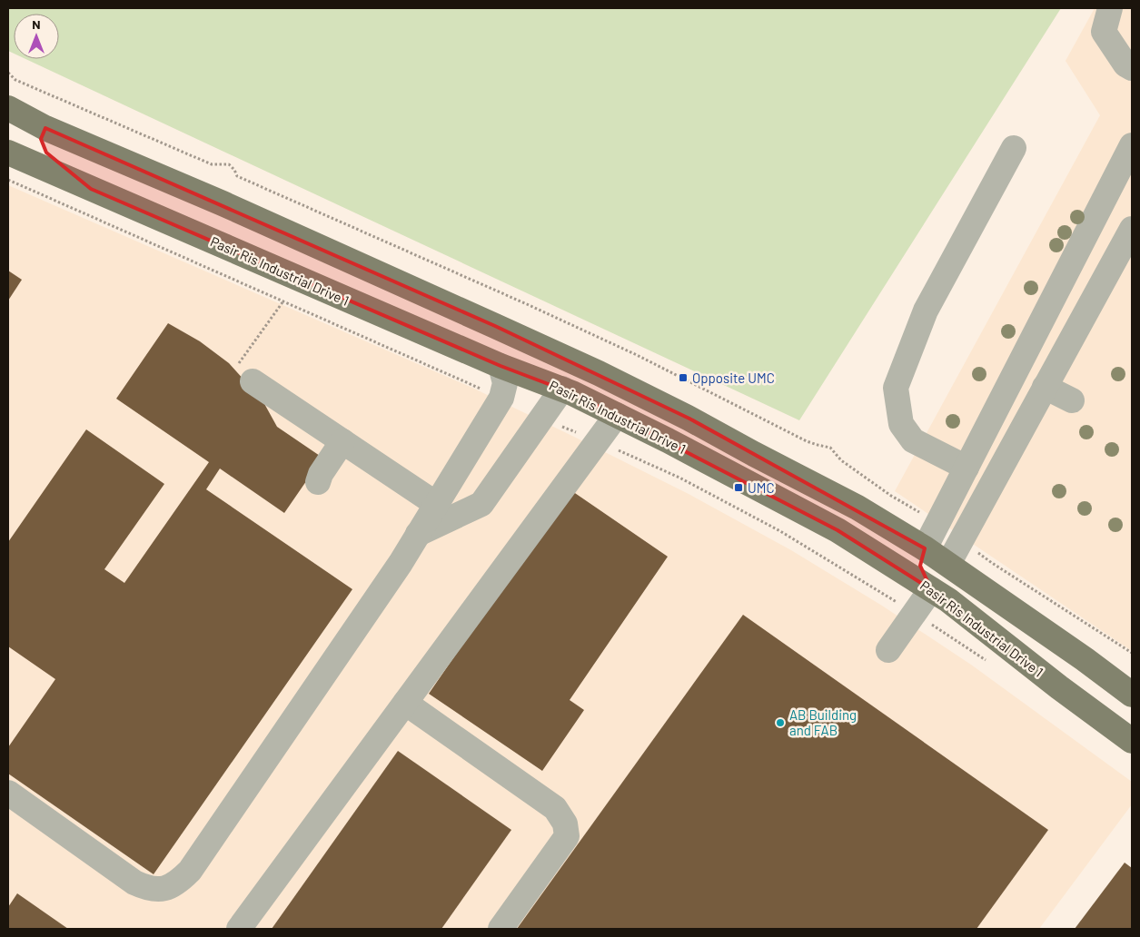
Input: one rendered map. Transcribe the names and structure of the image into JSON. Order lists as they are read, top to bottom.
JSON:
{
  "streets": {
    "main road": ["Pasir Ris Industrial Drive 1"]
  },
  "places": {
    "transit": ["Opposite UMC", "UMC"],
    "other": ["AB Building and FAB"]
  },
  "north": "top"
}
